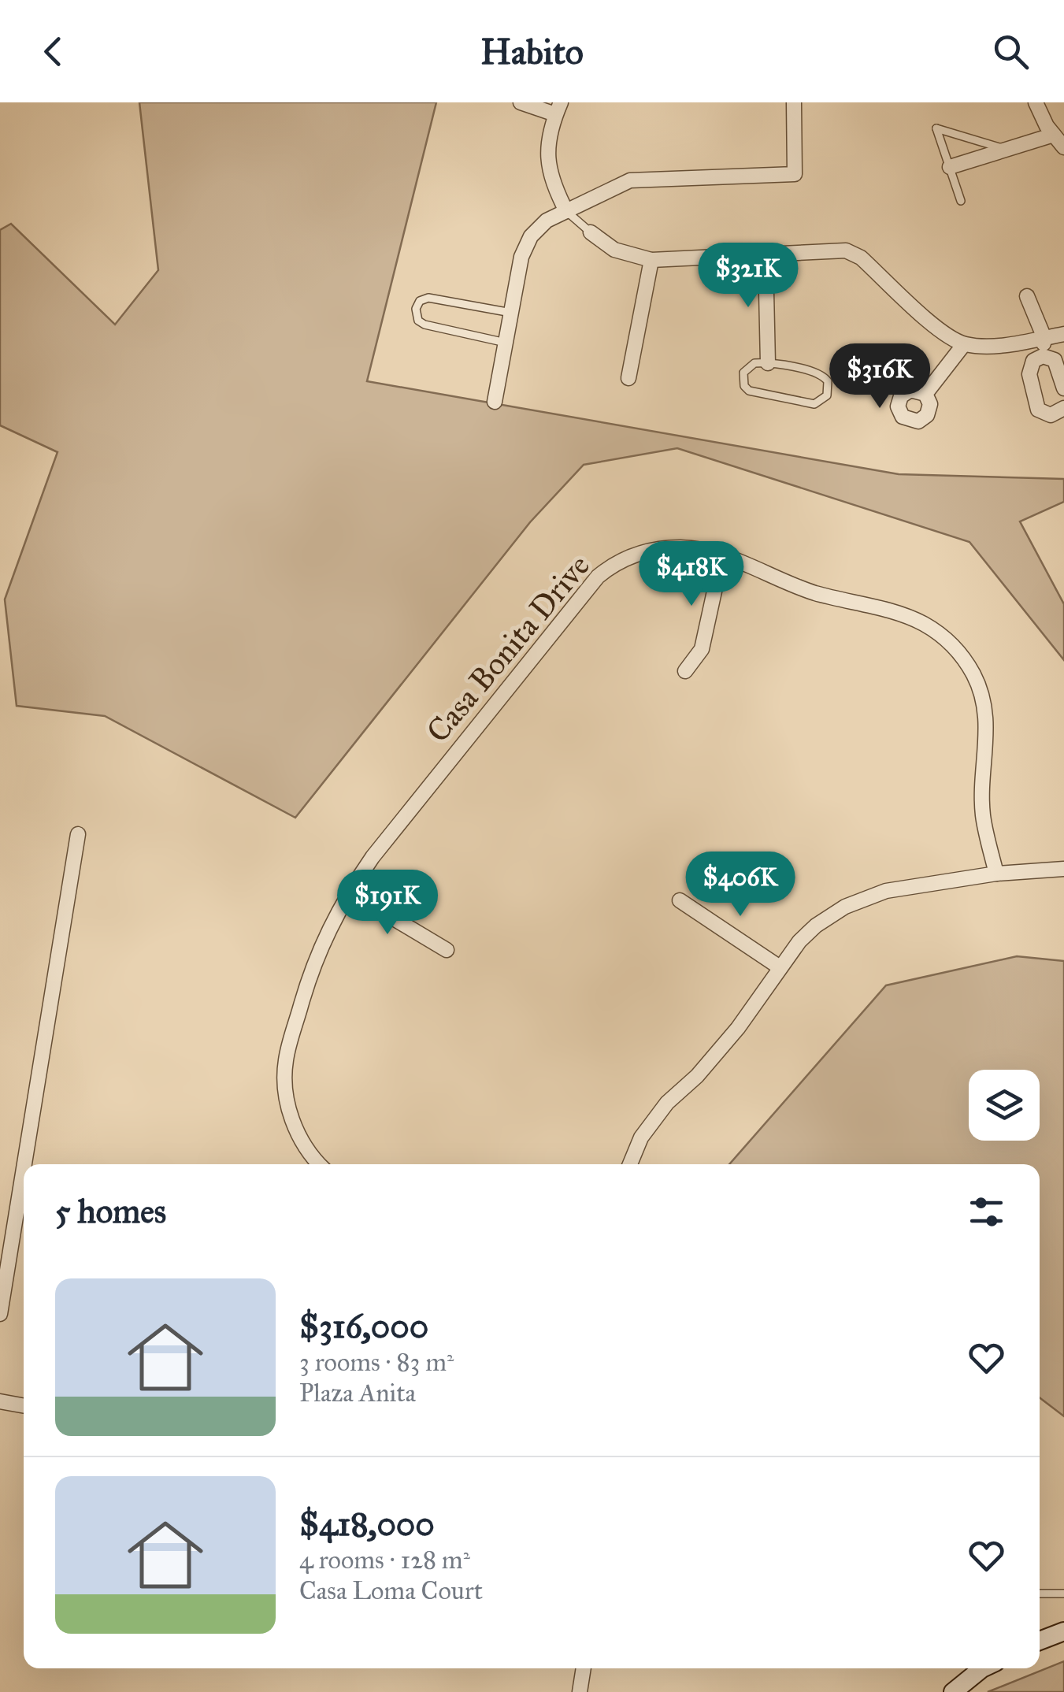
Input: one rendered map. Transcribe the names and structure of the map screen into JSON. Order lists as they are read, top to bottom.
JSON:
{
  "streets": {
    "street": ["Casa Bonita Drive"]
  },
  "page": {
    "header": "Habito",
    "price": [
      "$321K",
      "$316K",
      "$418K",
      "$406K",
      "$191K"
    ],
    "heading": "5 homes",
    "list": [
      {
        "name": "$316,000",
        "note": "3 rooms · 83 m² · Plaza Anita"
      },
      {
        "name": "$418,000",
        "note": "4 rooms · 128 m² · Casa Loma Court"
      }
    ]
  }
}
